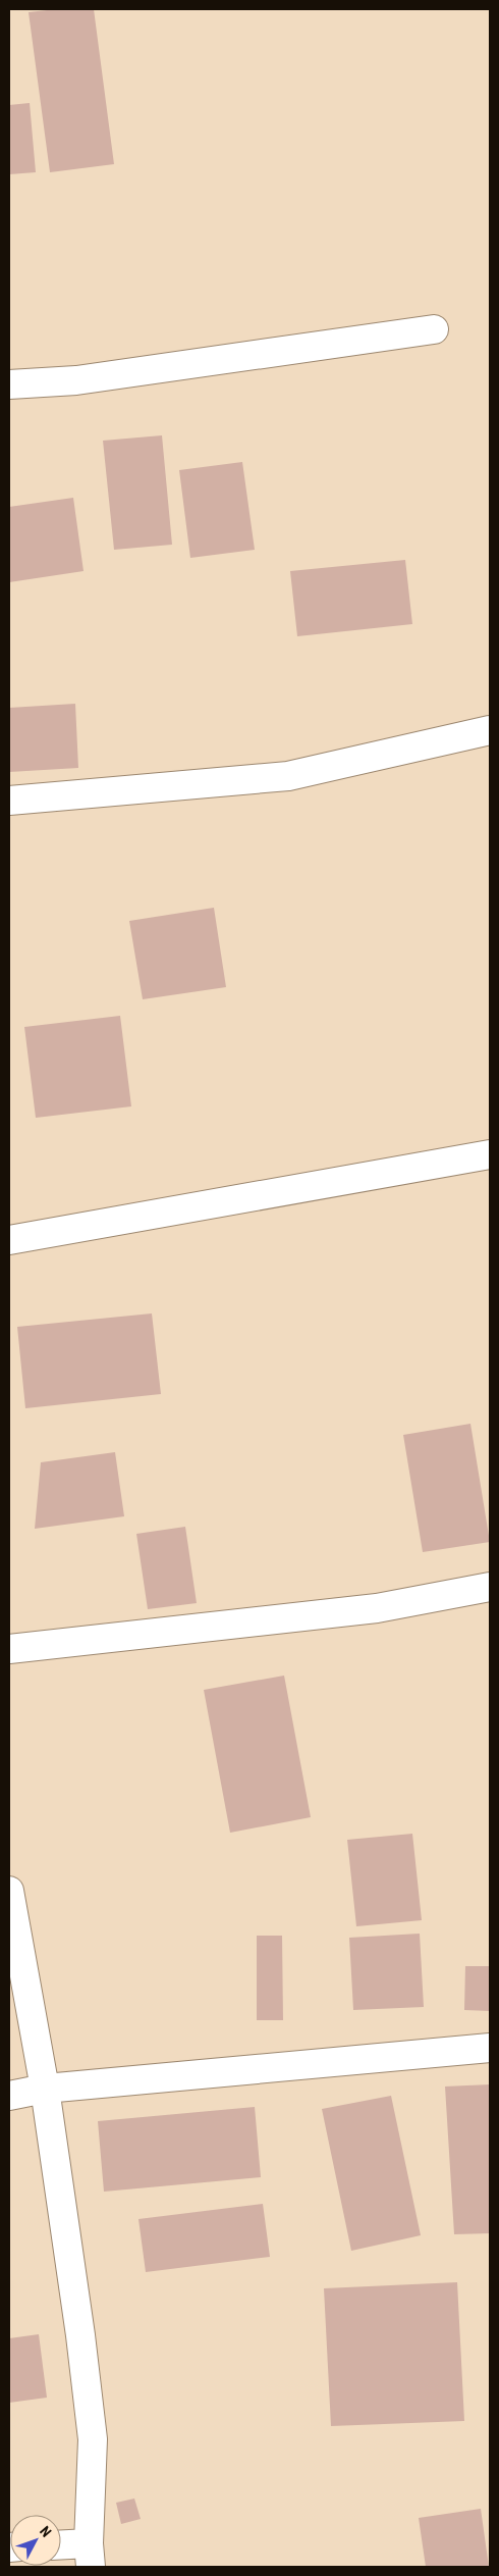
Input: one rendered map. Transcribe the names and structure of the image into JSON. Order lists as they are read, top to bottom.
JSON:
{
  "north": "top right"
}
